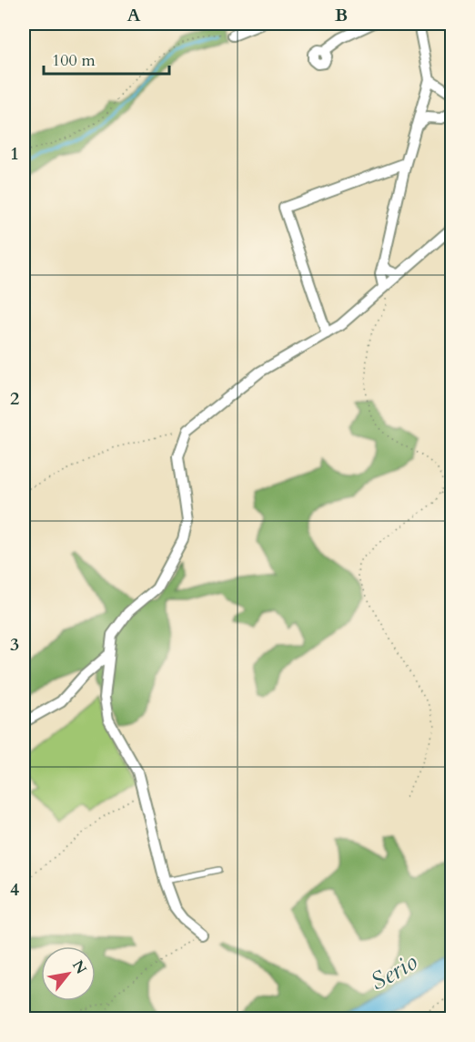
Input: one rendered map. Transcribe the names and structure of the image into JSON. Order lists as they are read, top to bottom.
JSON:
{
  "water": ["Serio"],
  "scale_bar": "100 m",
  "north": "top right",
  "grid": {
    "columns": ["A", "B"],
    "rows": [
      "1",
      "2",
      "3",
      "4"
    ]
  }
}
